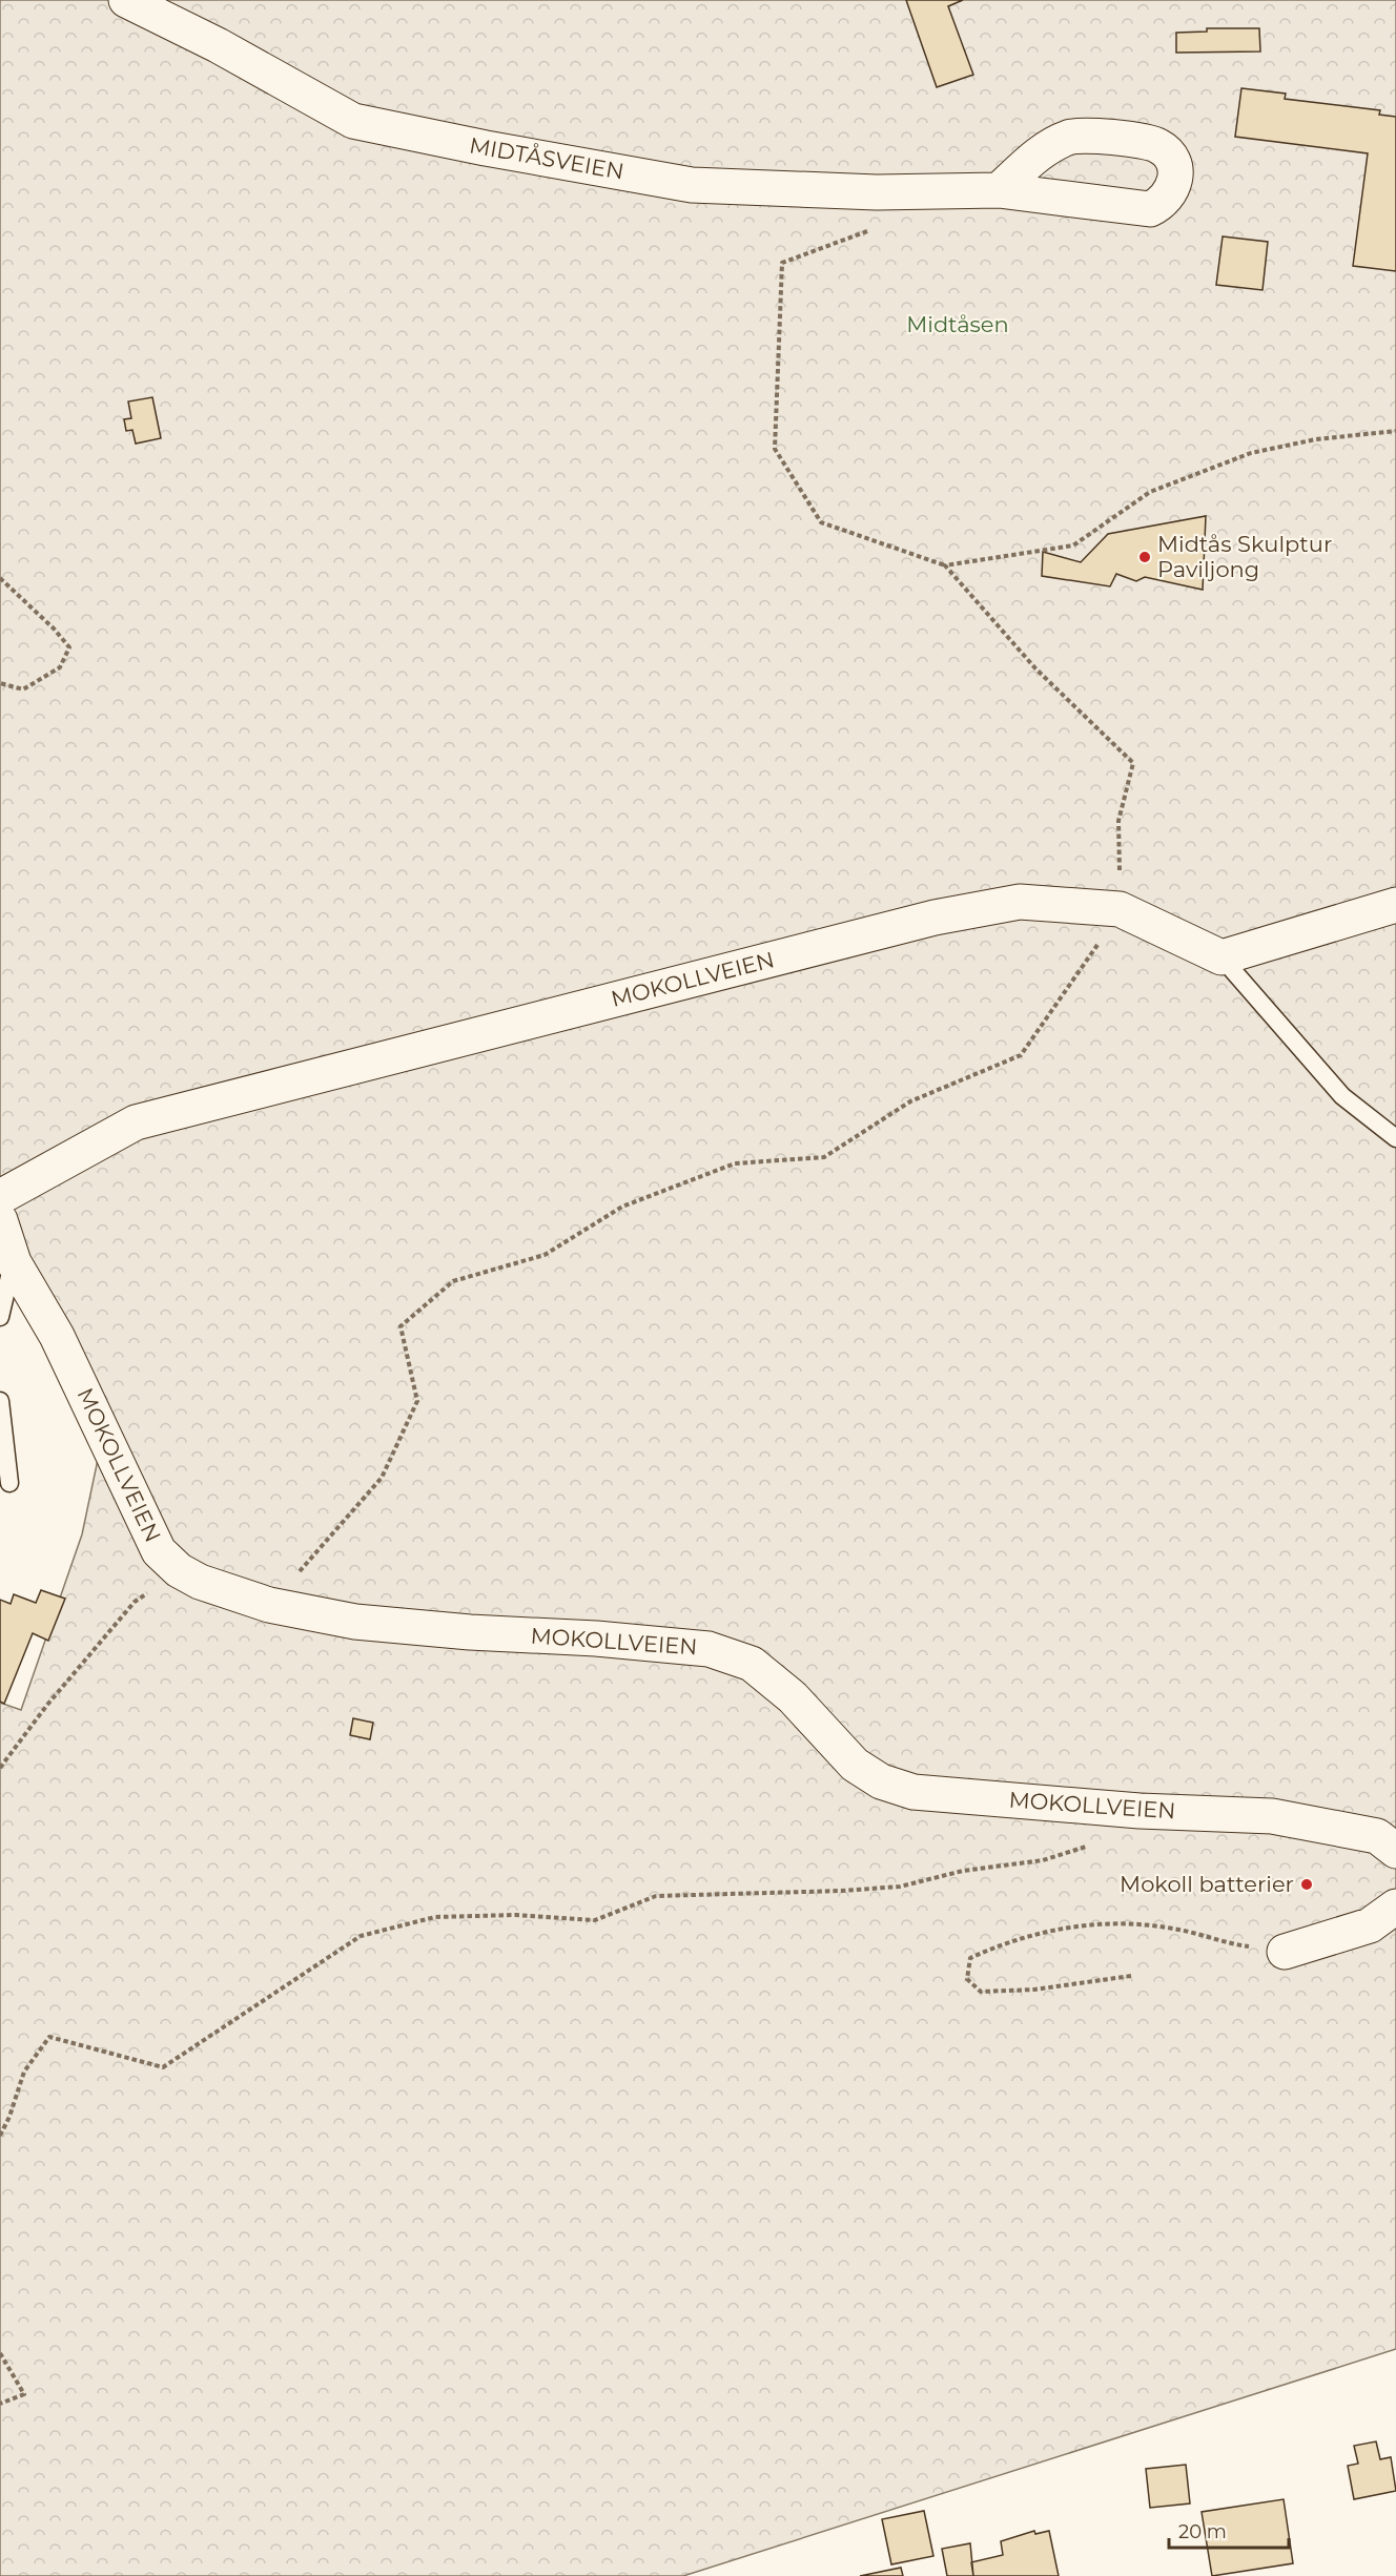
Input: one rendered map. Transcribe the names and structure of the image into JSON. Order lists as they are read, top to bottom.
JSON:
{
  "streets": {
    "street": ["MIDTÅSVEIEN", "MOKOLLVEIEN"]
  },
  "parks": ["Midtåsen"],
  "places": ["Midtås Skulptur Paviljong", "Mokoll batterier"],
  "scale_bar": "20 m"
}
